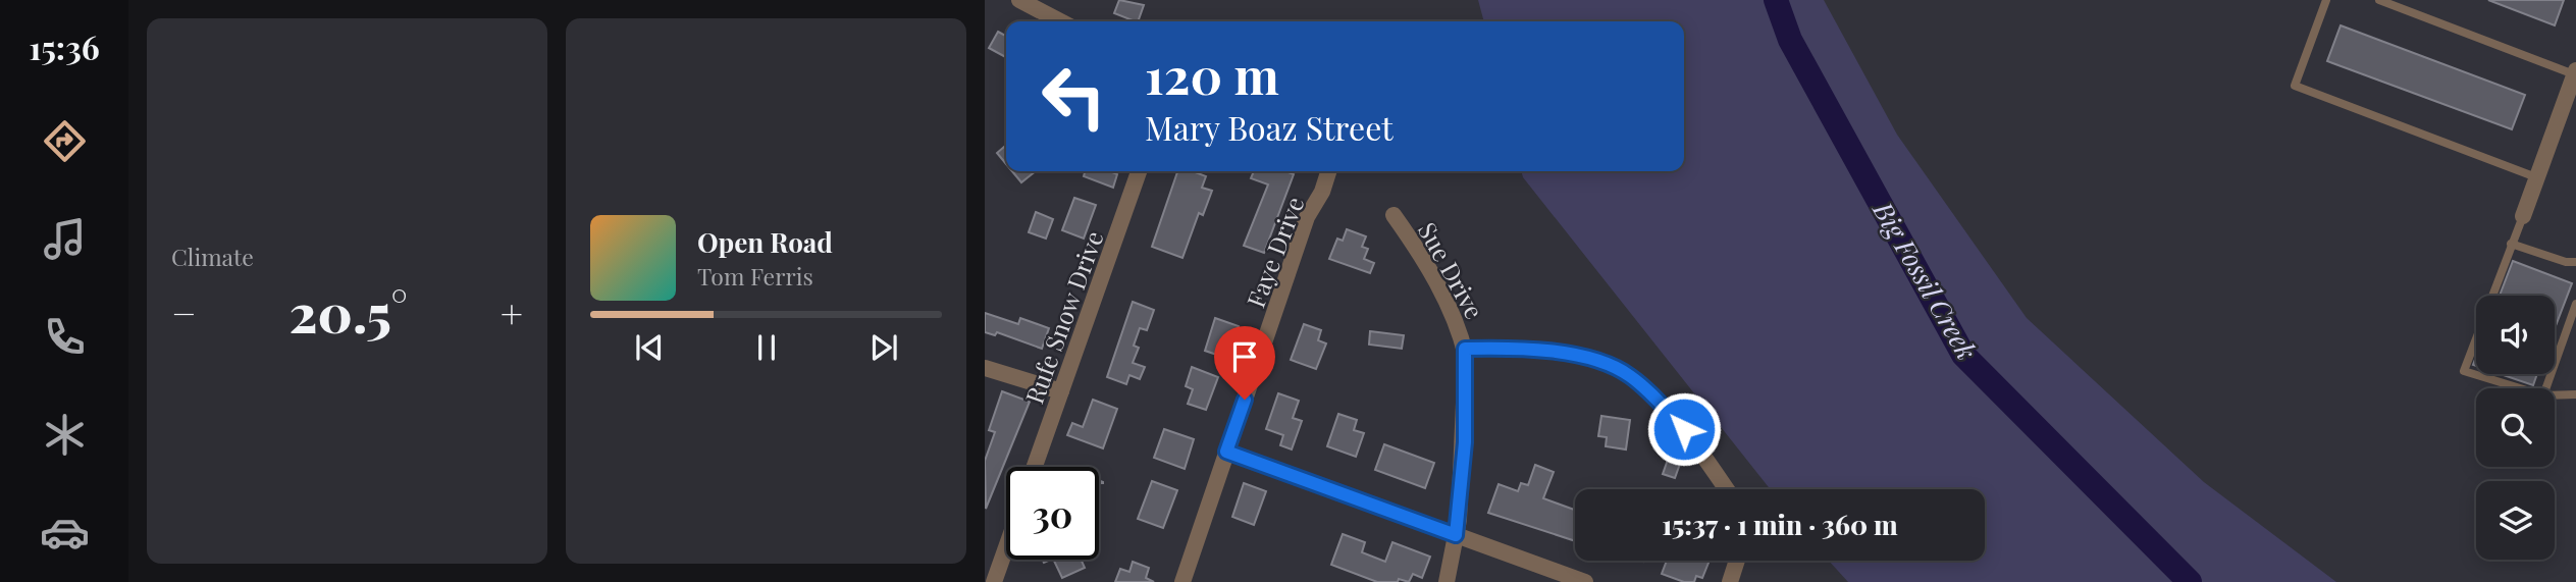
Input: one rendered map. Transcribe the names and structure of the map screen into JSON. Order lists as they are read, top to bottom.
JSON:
{
  "streets": {
    "street": ["Faye Drive", "Sue Drive", "Rufe Snow Drive"]
  },
  "water": ["Big Fossil Creek"],
  "page": {
    "tabs": "15:36",
    "tile": "Climate",
    "turn": ["120 m", "Mary Boaz Street"],
    "song": ["Open Road", "Tom Ferris"],
    "heat": ["−", "20.5°", "+"],
    "limit": "30",
    "trip": "15:37 · 1 min · 360 m"
  }
}
